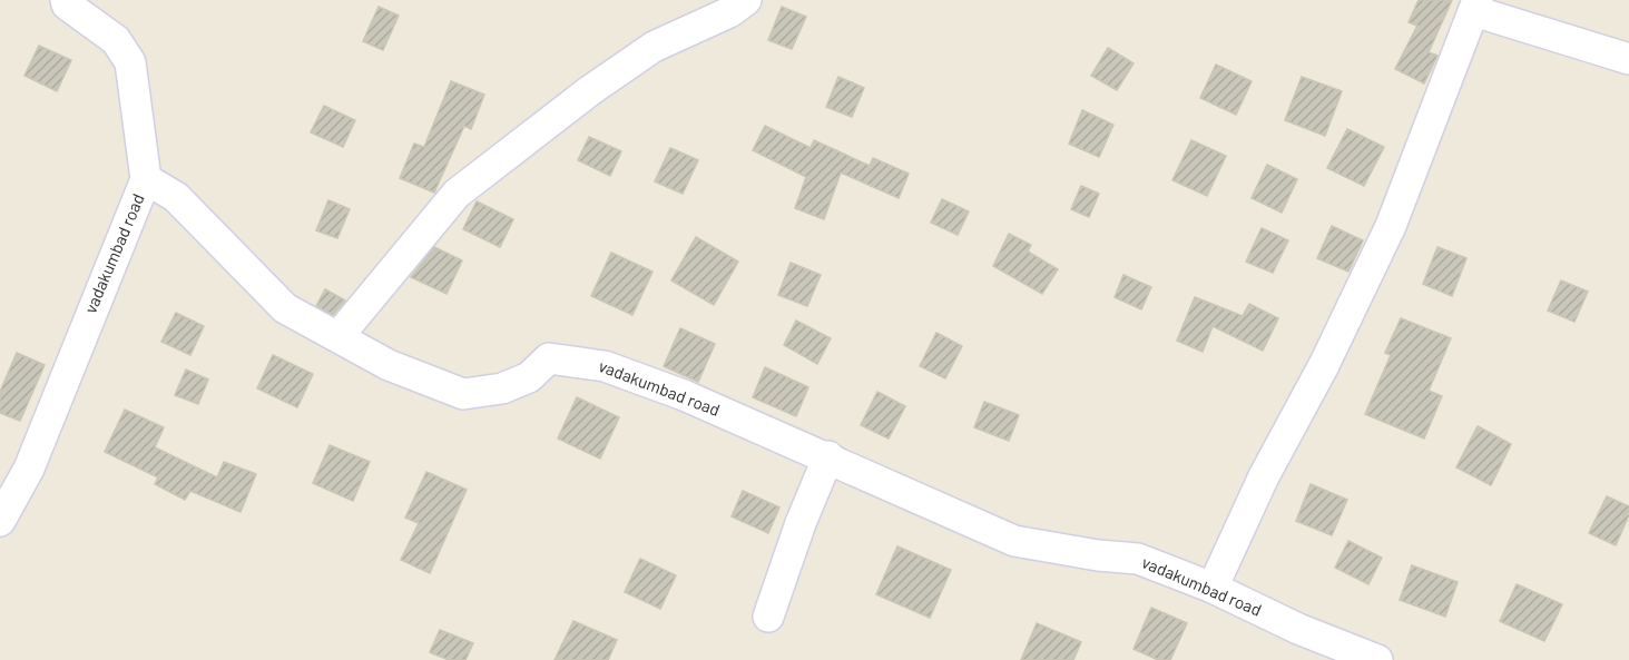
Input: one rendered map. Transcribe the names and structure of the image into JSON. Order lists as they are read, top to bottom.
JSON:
{
  "streets": {
    "street": ["vadakumbad road"]
  }
}
